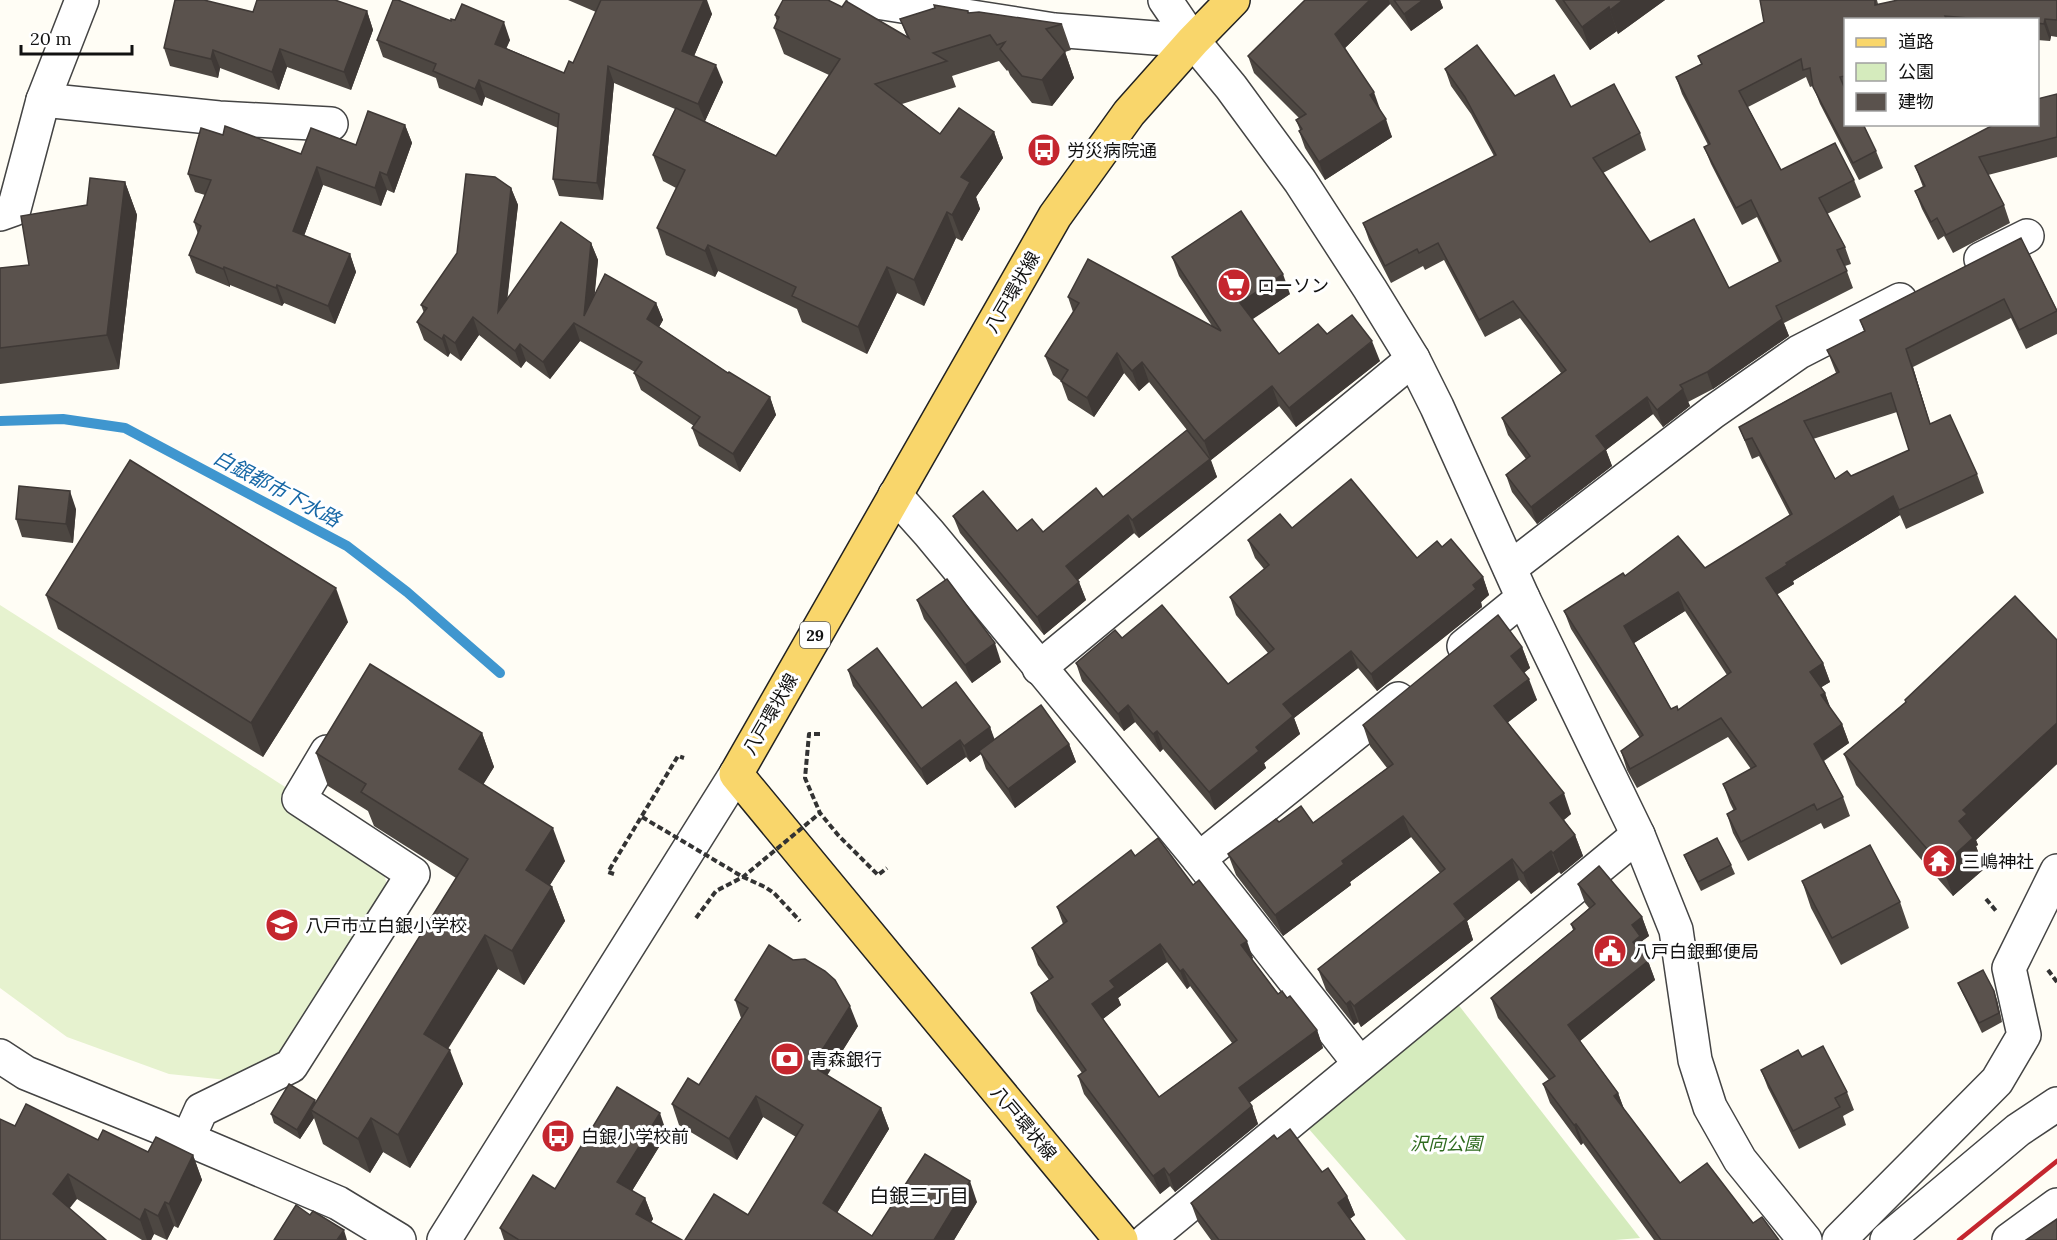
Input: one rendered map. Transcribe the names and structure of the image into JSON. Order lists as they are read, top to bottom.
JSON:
{
  "streets": {
    "main road": ["八戸環状線", "29"]
  },
  "districts": ["白銀三丁目"],
  "water": ["白銀都市下水路"],
  "parks": ["沢向公園"],
  "places": {
    "bus stop": ["労災病院通", "白銀小学校前"],
    "supermarket": ["ローソン"],
    "temple": ["三嶋神社"],
    "school or university": ["八戸市立白銀小学校"],
    "public building": ["八戸白銀郵便局"],
    "bank": ["青森銀行"]
  },
  "legend": ["道路", "公園", "建物"],
  "scale_bar": "20 m"
}
